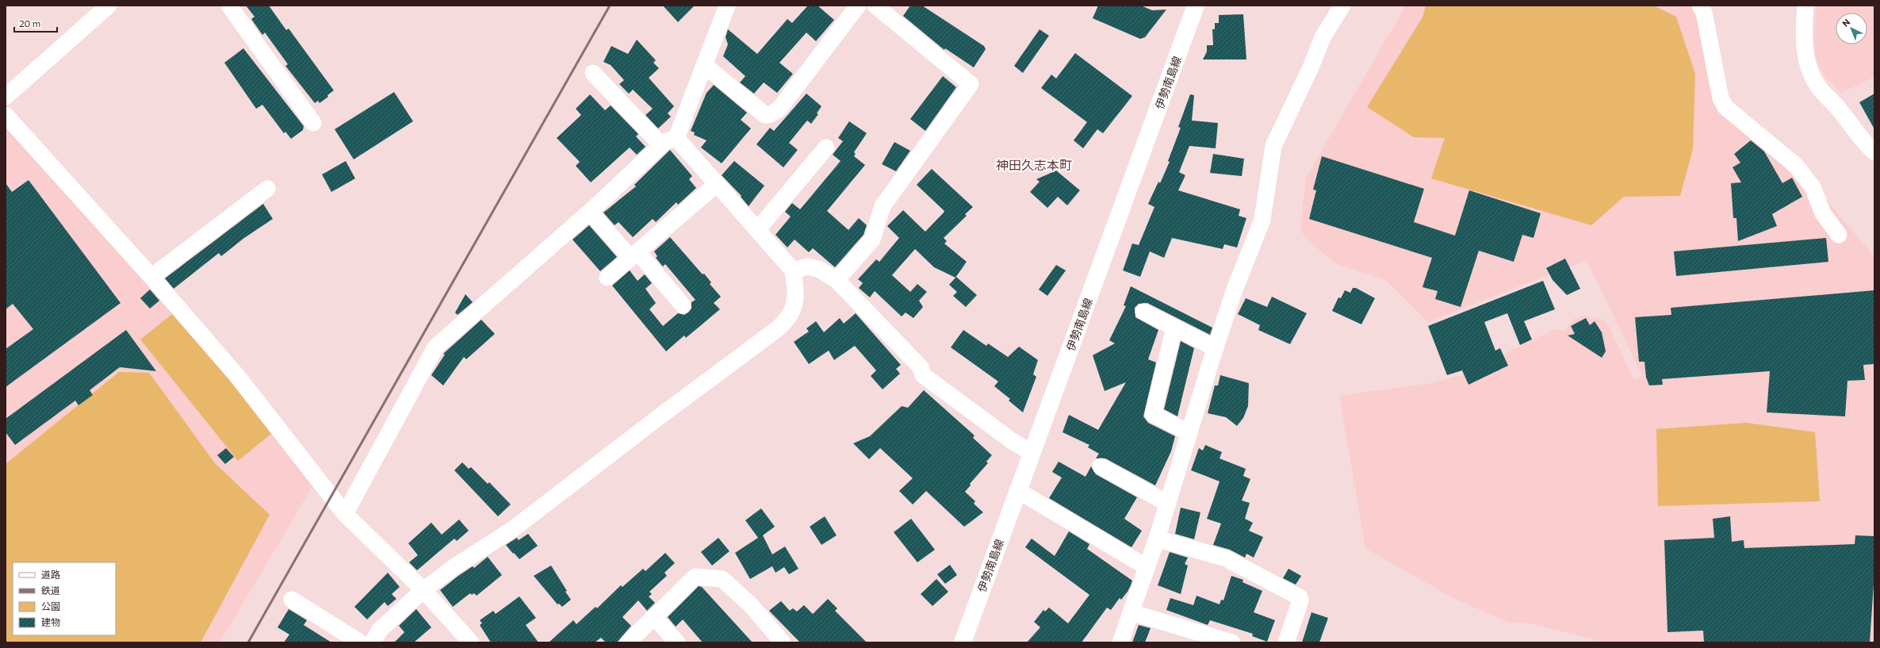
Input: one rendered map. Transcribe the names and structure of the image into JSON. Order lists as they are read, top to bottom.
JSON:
{
  "streets": {
    "main road": ["伊勢南島線"]
  },
  "districts": ["神田久志本町"],
  "legend": [
    "道路",
    "鉄道",
    "公園",
    "建物"
  ],
  "scale_bar": "20 m",
  "north": "top left"
}
